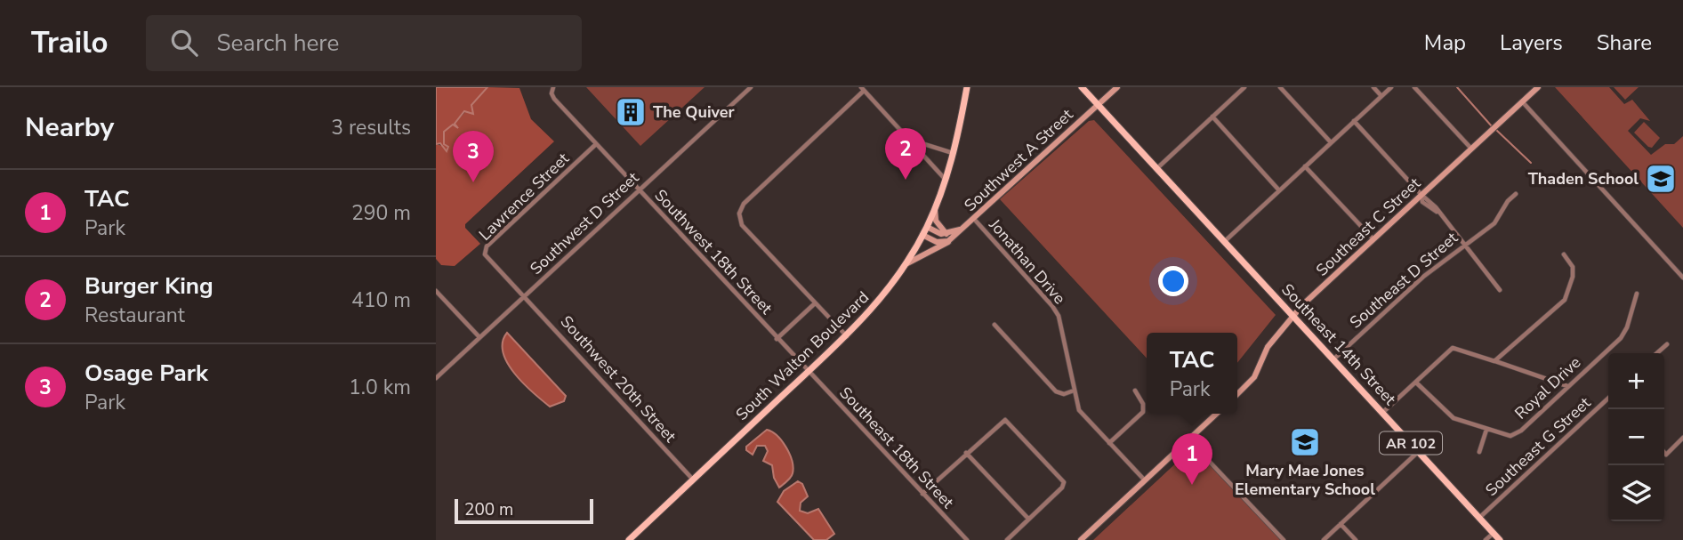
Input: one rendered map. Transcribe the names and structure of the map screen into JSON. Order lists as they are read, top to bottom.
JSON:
{
  "streets": {
    "main road": ["Southeast 14th Street", "South Walton Boulevard", "AR 102"],
    "street": [
      "Southwest A Street",
      "Lawrence Street",
      "Southwest D Street",
      "Southeast C Street",
      "Southwest 18th Street",
      "Jonathan Drive",
      "Southeast D Street",
      "Southwest 20th Street",
      "Royal Drive",
      "Southeast G Street",
      "Southeast 18th Street"
    ]
  },
  "crossings": [
    ["Southwest A Street", "Jonathan Drive"],
    ["Southwest A Street", "South Walton Boulevard"],
    ["Southwest A Street", "AR 102"],
    ["Lawrence Street", "Southwest D Street"],
    ["Lawrence Street", "Southwest 18th Street"],
    ["Lawrence Street", "Southwest 20th Street"],
    ["Southwest D Street", "Southwest 18th Street"],
    ["Southwest D Street", "Southwest 20th Street"],
    ["Southeast C Street", "Southeast 14th Street"],
    ["Southwest 18th Street", "South Walton Boulevard"],
    ["Southwest 18th Street", "Southeast 18th Street"],
    ["Southeast D Street", "Southeast 14th Street"],
    ["Southeast 14th Street", "AR 102"],
    ["Southeast 14th Street", "Southeast G Street"],
    ["South Walton Boulevard", "Southwest 20th Street"],
    ["South Walton Boulevard", "Southeast 18th Street"]
  ],
  "places": {
    "building": ["The Quiver"],
    "school or university": ["Thaden School", "Mary Mae Jones Elementary School"]
  },
  "scale_bar": "200 m",
  "page": {
    "header": "Trailo",
    "search": "Search here",
    "nav": ["Map", "Layers", "Share"],
    "heading": ["Nearby", "3 results"],
    "pins": ["2", "3", "1"],
    "list": [
      {
        "mark": "1",
        "name": "TAC",
        "note": "Park",
        "value": "290 m"
      },
      {
        "mark": "2",
        "name": "Burger King",
        "note": "Restaurant",
        "value": "410 m"
      },
      {
        "mark": "3",
        "name": "Osage Park",
        "note": "Park",
        "value": "1.0 km"
      }
    ],
    "popup": ["TAC", "Park"],
    "map_buttons": ["+", "−"],
    "scale": "200 m"
  }
}
